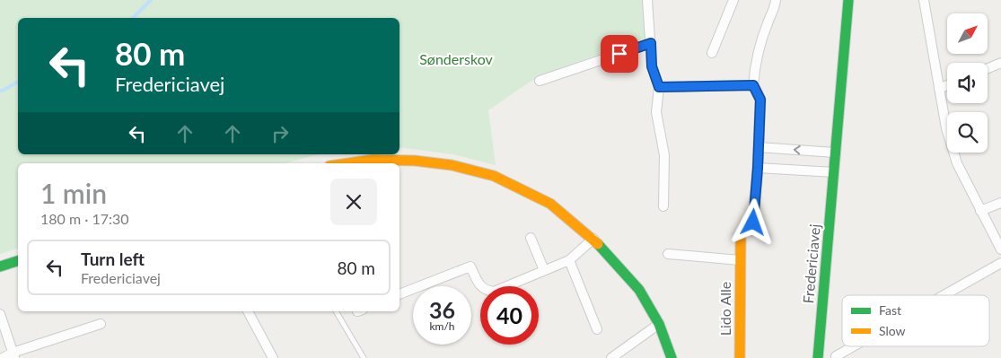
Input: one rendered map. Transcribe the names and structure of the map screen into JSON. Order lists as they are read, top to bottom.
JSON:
{
  "streets": {
    "street": ["Fredericiavej", "Lido Alle"]
  },
  "parks": ["Sønderskov"],
  "legend": ["Fast", "Slow"],
  "north": "top right",
  "page": {
    "turn": ["80 m", "Fredericiavej"],
    "heading": ["1 min", "180 m · 17:30"],
    "list": [
      {
        "name": "Turn left",
        "note": "Fredericiavej",
        "value": "80 m"
      }
    ],
    "speed": "36 km/h",
    "limit": "40"
  }
}
